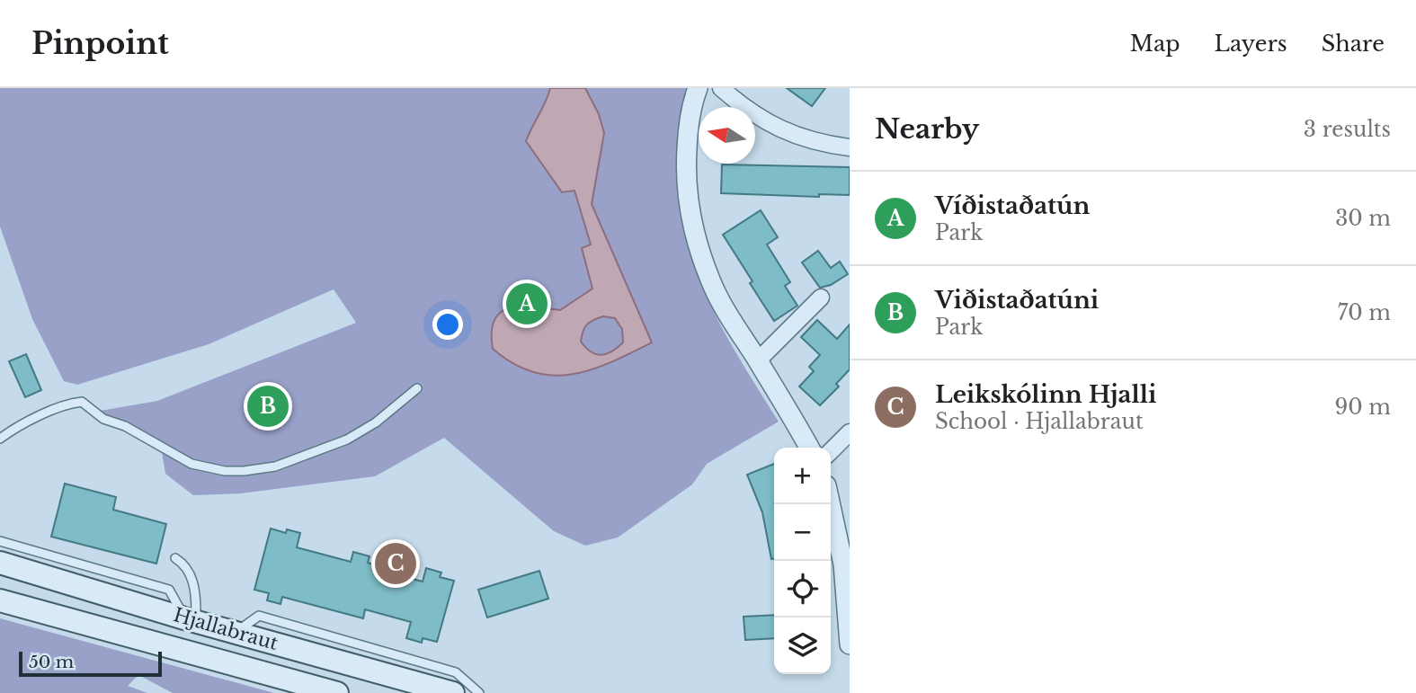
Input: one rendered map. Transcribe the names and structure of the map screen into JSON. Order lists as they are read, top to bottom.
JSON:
{
  "streets": {
    "main road": ["Hjallabraut"]
  },
  "scale_bar": "50 m",
  "north": "left",
  "page": {
    "header": "Pinpoint",
    "nav": ["Map", "Layers", "Share"],
    "heading": ["Nearby", "3 results"],
    "list": [
      {
        "mark": "A",
        "name": "Víðistaðatún",
        "note": "Park",
        "value": "30 m"
      },
      {
        "mark": "B",
        "name": "Viðistaðatúni",
        "note": "Park",
        "value": "70 m"
      },
      {
        "mark": "C",
        "name": "Leikskólinn Hjalli",
        "note": "School · Hjallabraut",
        "value": "90 m"
      }
    ],
    "pins": ["A", "B", "C"],
    "map_buttons": ["+", "−"],
    "scale": "50 m"
  }
}
